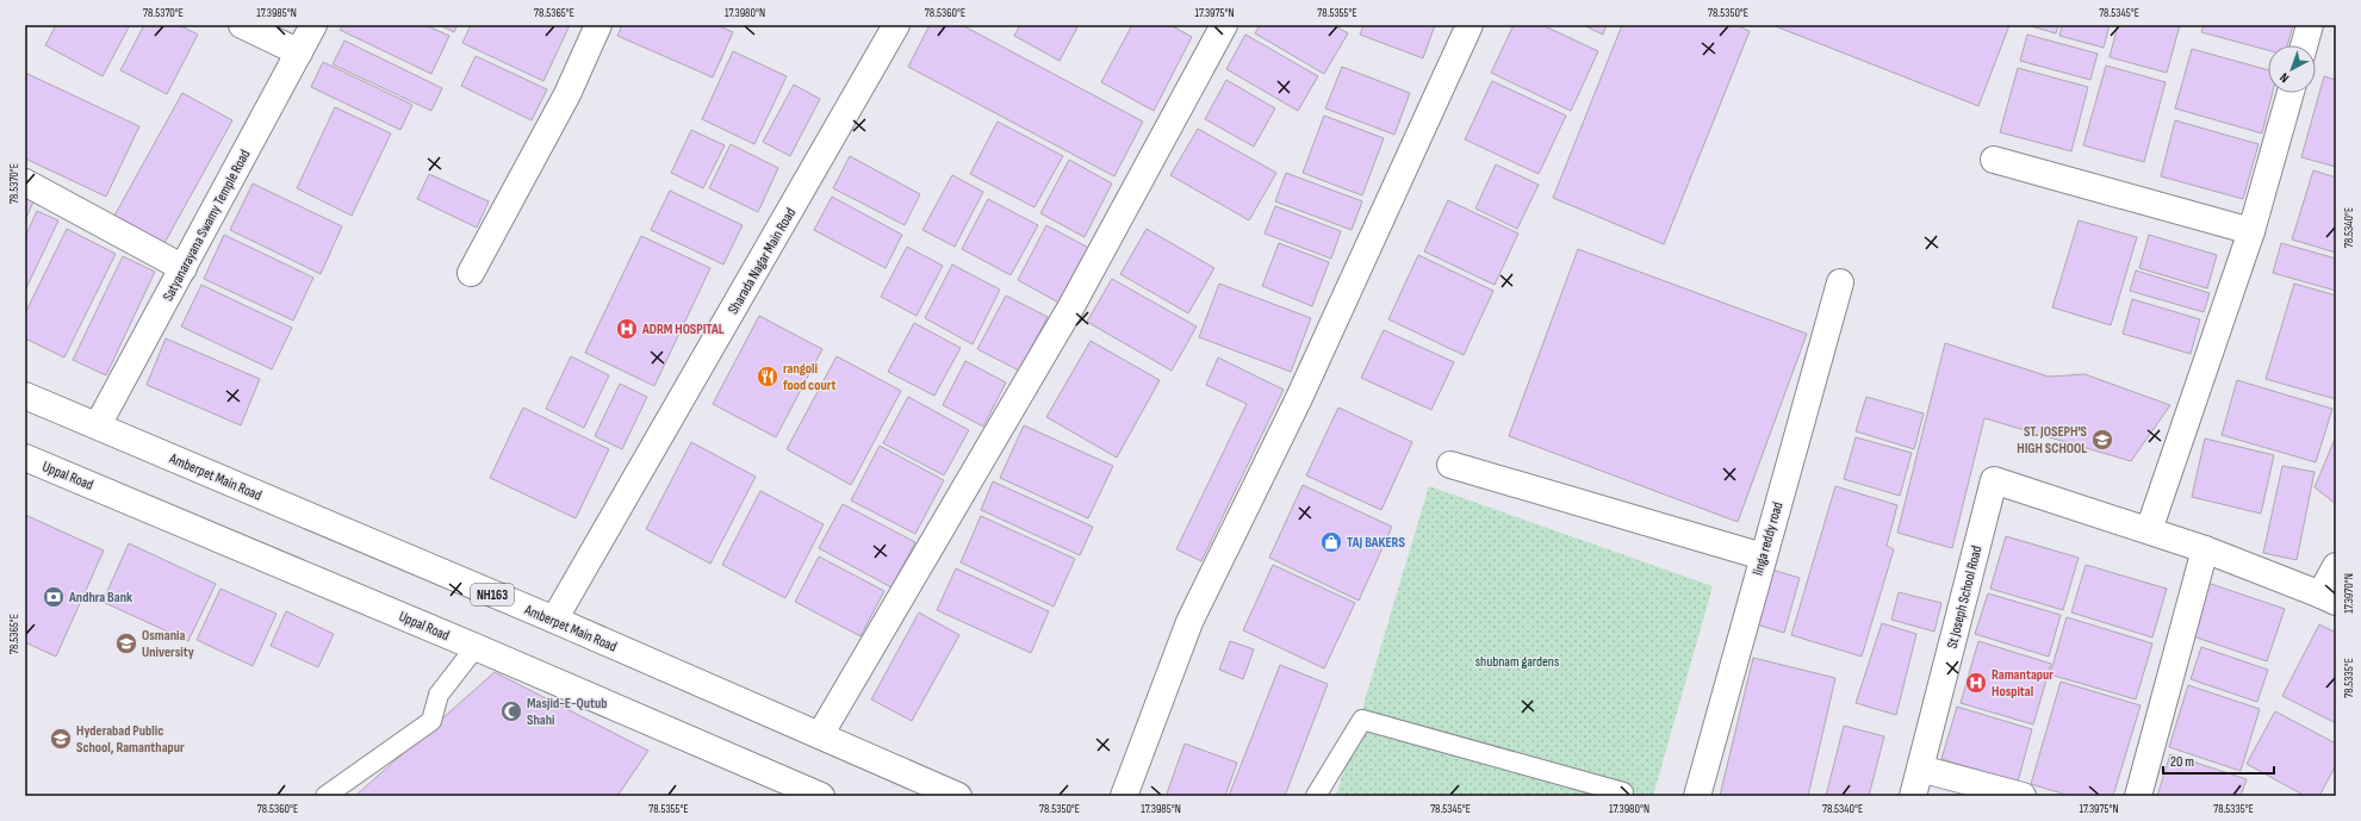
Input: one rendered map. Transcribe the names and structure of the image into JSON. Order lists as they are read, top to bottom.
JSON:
{
  "streets": {
    "main road": [
      "Satyanarayana Swamy Temple Road",
      "Sharada Nagar Main Road",
      "Uppal Road",
      "Amberpet Main Road",
      "linga reddy road",
      "NH163"
    ],
    "lane": ["St Joseph School Road"]
  },
  "crossings": [
    ["Satyanarayana Swamy Temple Road", "Amberpet Main Road"],
    ["Sharada Nagar Main Road", "Amberpet Main Road"]
  ],
  "parks": ["shubnam gardens"],
  "places": {
    "hospital": ["ADRM HOSPITAL", "Ramantapur Hospital"],
    "restaurant": ["rangoli food court"],
    "school or university": ["ST. JOSEPH'S HIGH SCHOOL", "Osmania University", "Hyderabad Public School, Ramanthapur"],
    "shop": ["TAJ BAKERS"],
    "bank": ["Andhra Bank"],
    "mosque": ["Masjid-E-Qutub Shahi"]
  },
  "scale_bar": "20 m",
  "north": "bottom left",
  "coordinates": [
    "78.5370°E",
    "17.3985°N",
    "78.5365°E",
    "17.3980°N",
    "78.5360°E",
    "17.3975°N",
    "78.5355°E",
    "78.5350°E",
    "78.5345°E",
    "78.5340°E",
    "17.3970°N",
    "78.5335°E"
  ]
}
